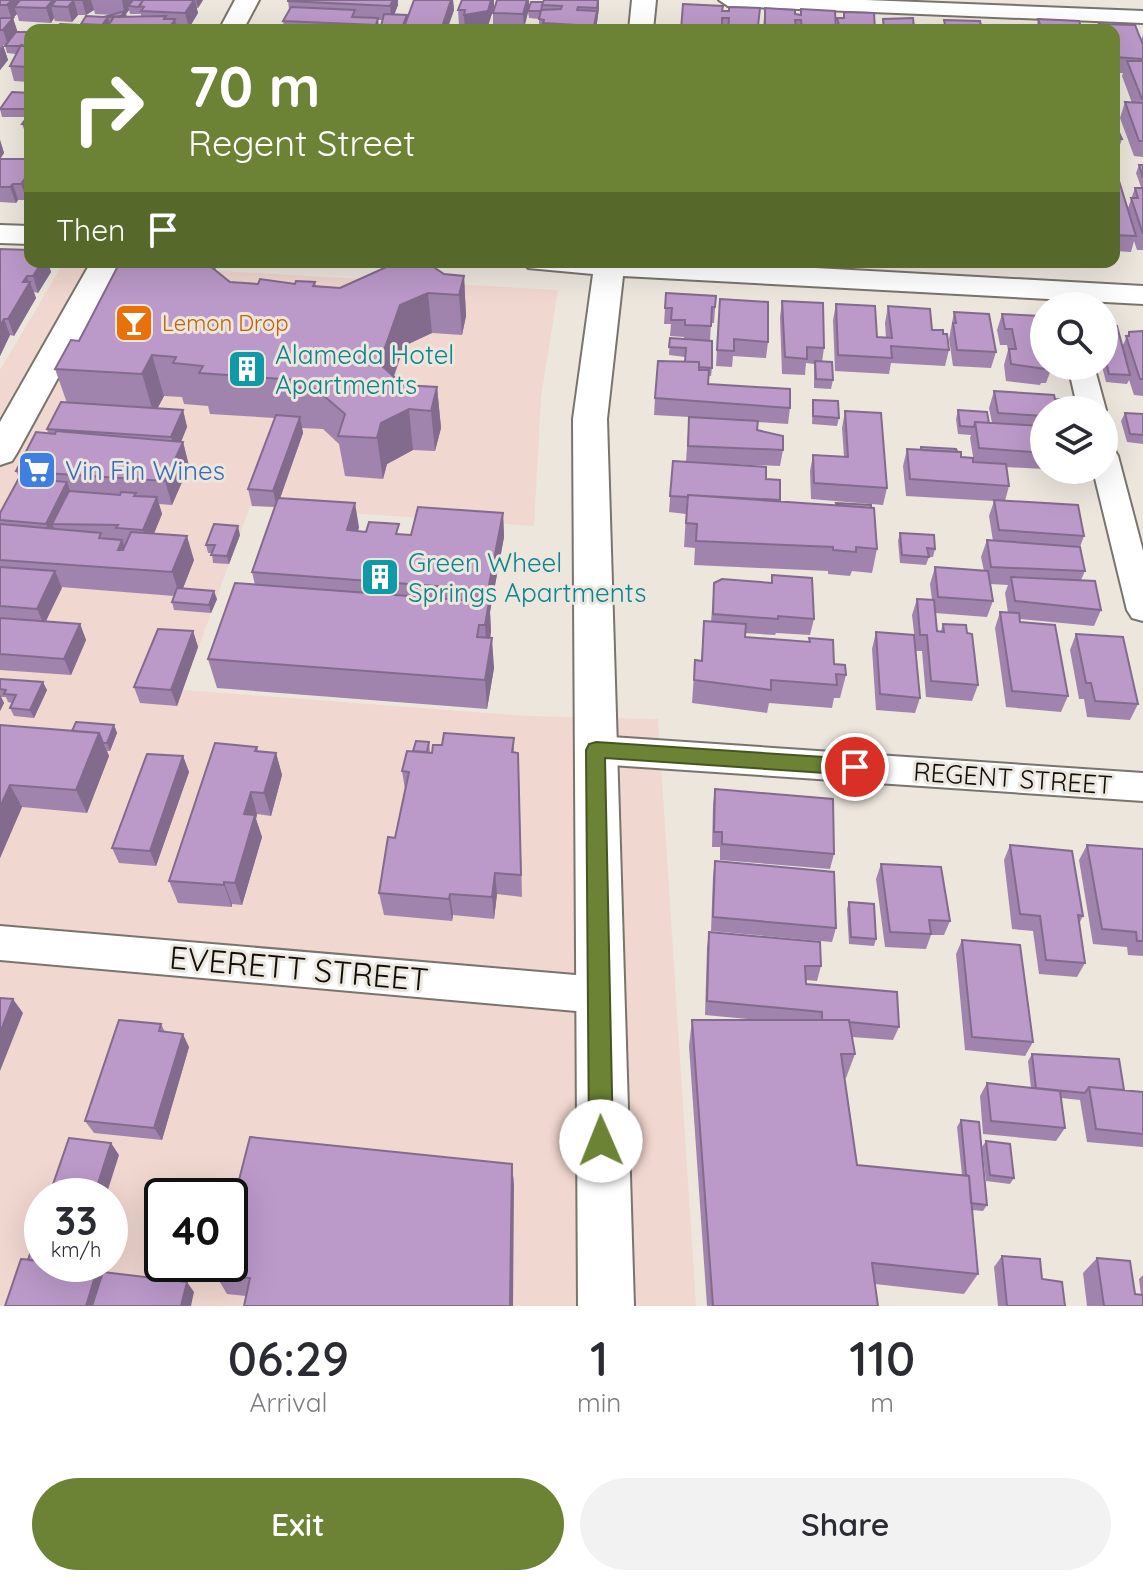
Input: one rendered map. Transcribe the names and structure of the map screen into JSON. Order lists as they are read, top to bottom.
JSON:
{
  "streets": {
    "street": ["REGENT STREET", "EVERETT STREET"]
  },
  "places": {
    "bar": ["Lemon Drop"],
    "building": ["Alameda Hotel Apartments", "Green Wheel Springs Apartments"],
    "supermarket": ["Vin Fin Wines"]
  },
  "page": {
    "turn": ["70 m", "Regent Street"],
    "then": "Then",
    "speed": "33 km/h",
    "limit": "40",
    "eta": [
      "06:29",
      "Arrival",
      "1",
      "min",
      "110",
      "m"
    ],
    "buttons": ["Exit", "Share"]
  }
}
